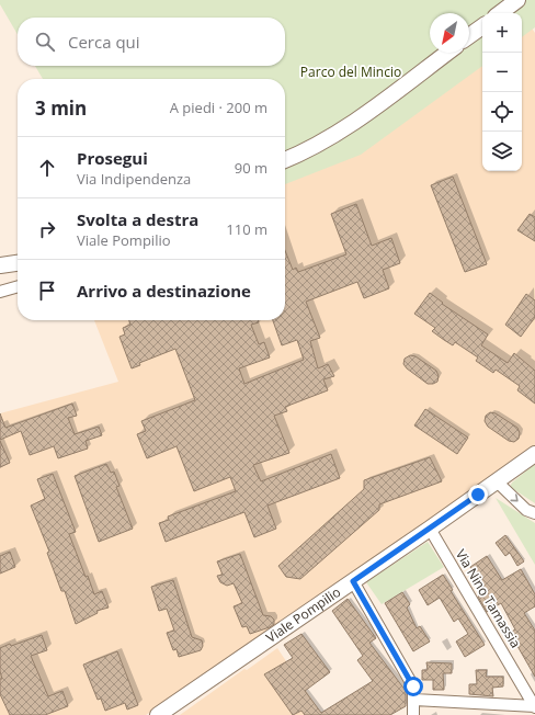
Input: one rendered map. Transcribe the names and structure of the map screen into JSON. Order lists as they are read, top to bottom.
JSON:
{
  "streets": {
    "street": ["Via Nino Tamassia", "Viale Pompilio"]
  },
  "crossings": [
    ["Via Nino Tamassia", "Viale Pompilio"]
  ],
  "parks": ["Parco del Mincio"],
  "north": "bottom left",
  "page": {
    "map_buttons": ["+", "−"],
    "search": "Cerca qui",
    "heading": ["3 min", "A piedi · 200 m"],
    "list": [
      ["Prosegui", "Via Indipendenza", "90 m"],
      ["Svolta a destra", "Viale Pompilio", "110 m"],
      "Arrivo a destinazione"
    ]
  }
}
